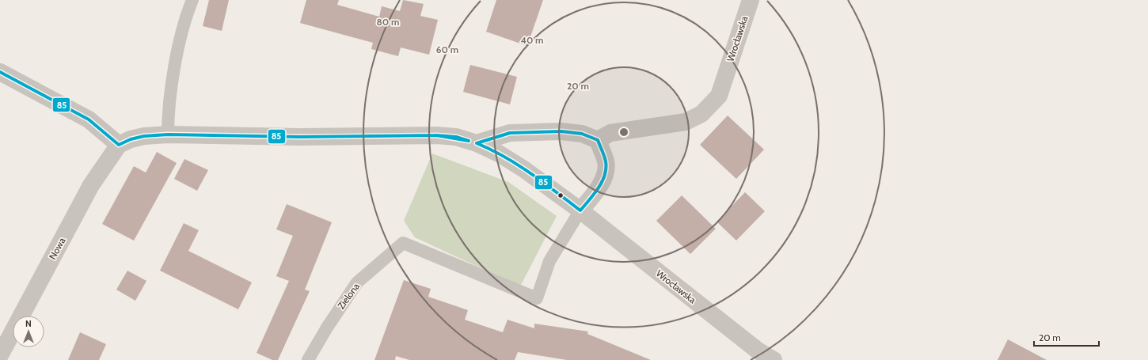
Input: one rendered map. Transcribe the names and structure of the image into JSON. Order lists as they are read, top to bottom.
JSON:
{
  "streets": {
    "street": ["Wrocławska", "Nowa"],
    "lane": ["Zielona"]
  },
  "crossings": [
    ["Wrocławska", "Nowa"],
    ["Wrocławska", "Zielona"]
  ],
  "lines": ["transit line 85"],
  "scale_bar": "20 m",
  "north": "top",
  "rings": [
    "80 m",
    "40 m",
    "60 m",
    "20 m"
  ]
}
